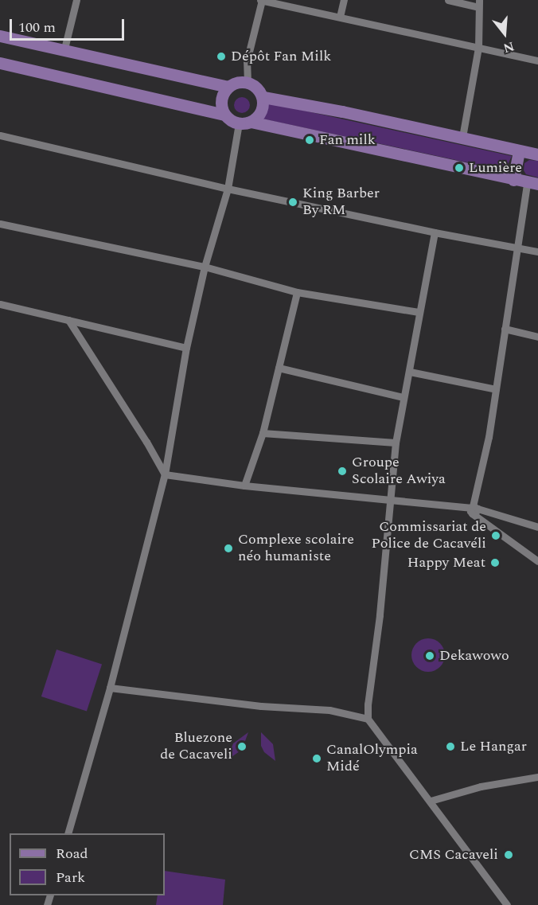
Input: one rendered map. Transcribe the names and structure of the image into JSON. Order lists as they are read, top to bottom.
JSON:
{
  "places": [
    "Dépôt Fan Milk",
    "Fan milk",
    "Lumière",
    "King Barber By RM",
    "Groupe Scolaire Awiya",
    "Commissariat de Police de Cacavéli",
    "Complexe scolaire néo humaniste",
    "Happy Meat",
    "Dekawowo",
    "Bluezone de Cacaveli",
    "Le Hangar",
    "CanalOlympia Midé",
    "CMS Cacaveli"
  ],
  "legend": ["Road", "Park"],
  "scale_bar": "100 m",
  "north": "bottom"
}
